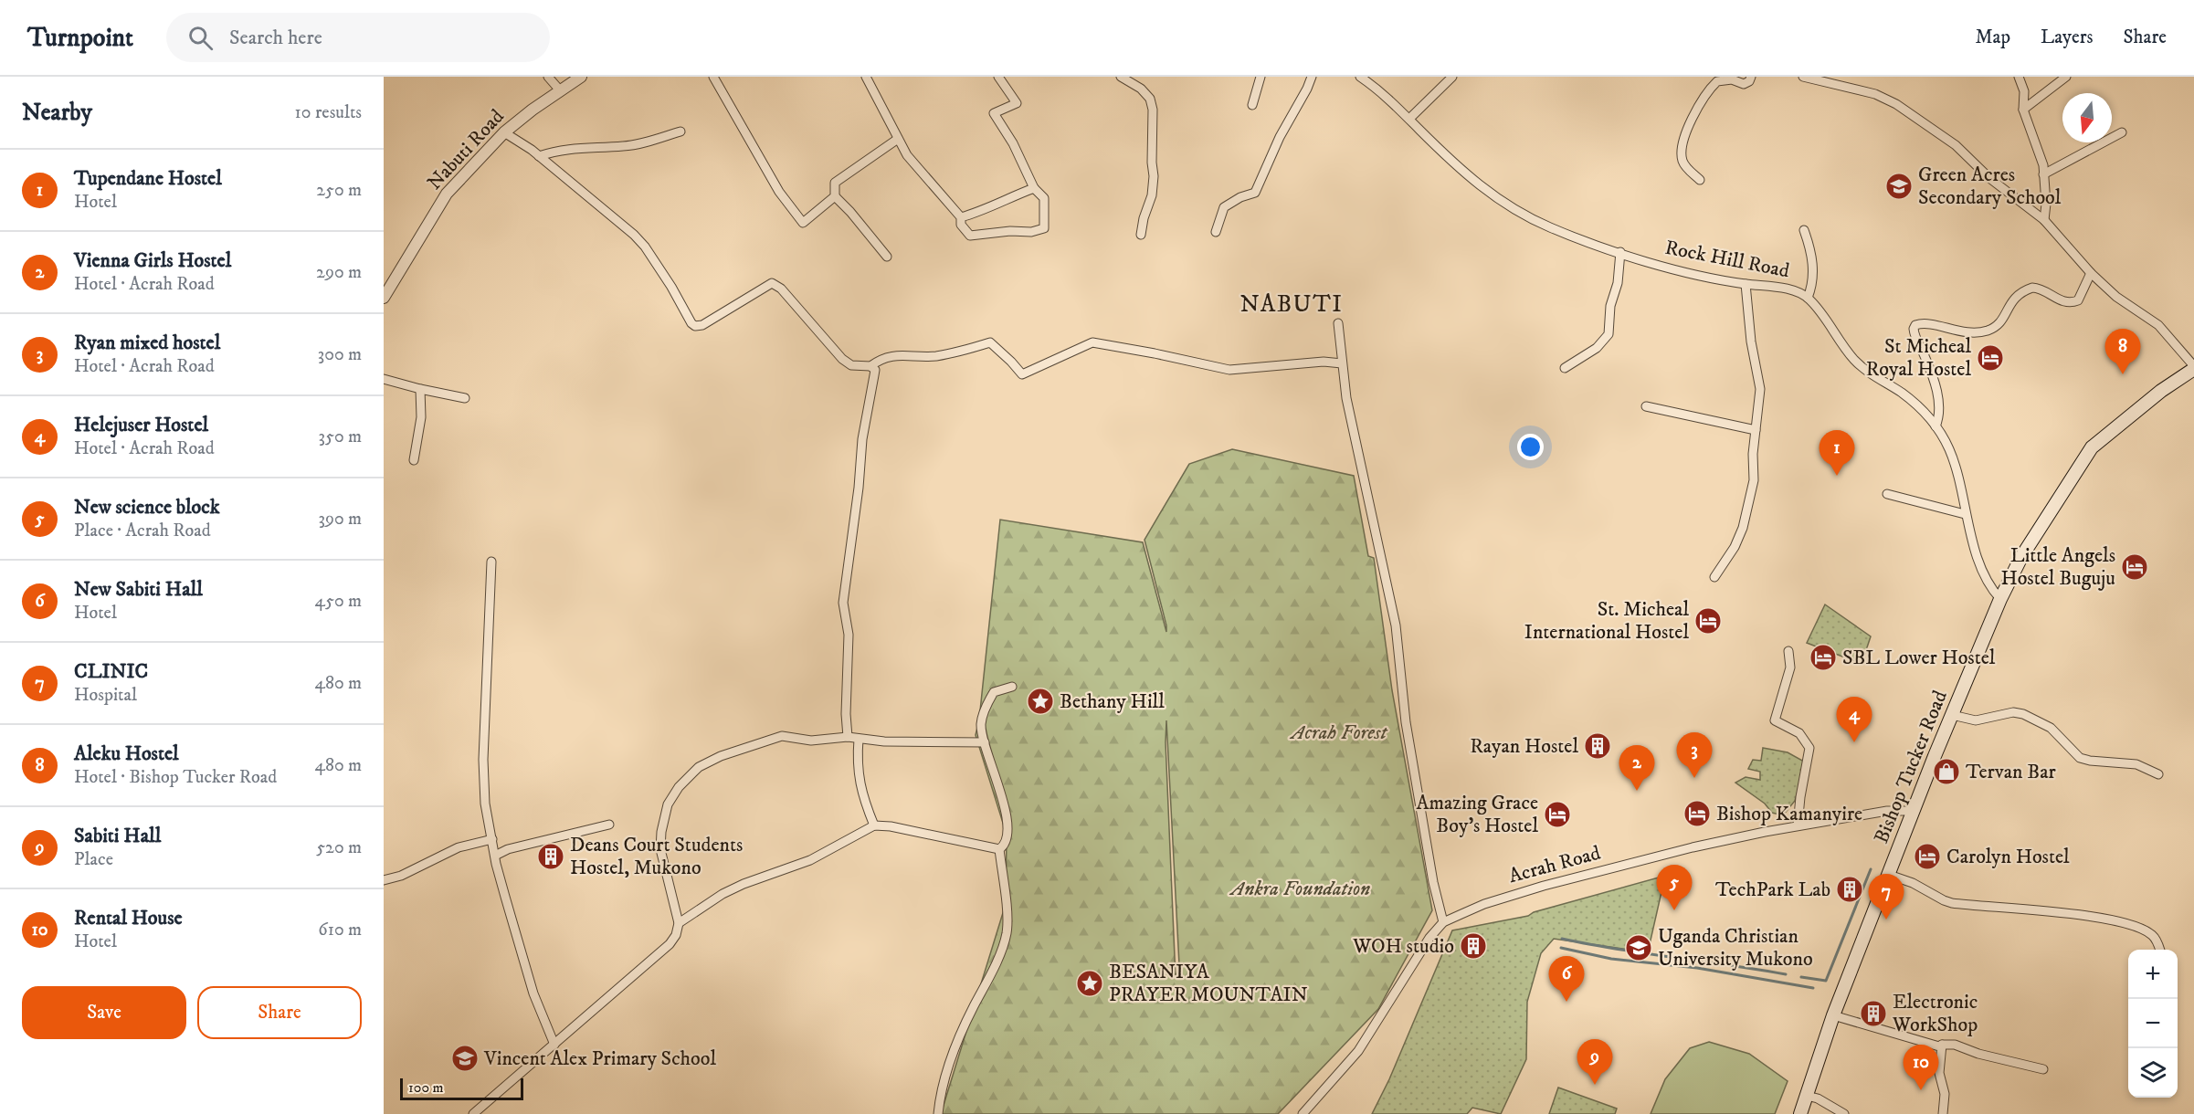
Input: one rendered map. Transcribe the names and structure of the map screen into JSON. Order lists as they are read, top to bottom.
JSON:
{
  "streets": {
    "main road": ["Bishop Tucker Road"],
    "street": ["Nabuti Road", "Rock Hill Road", "Acrah Road"]
  },
  "crossings": [
    ["Rock Hill Road", "Bishop Tucker Road"],
    ["Bishop Tucker Road", "Acrah Road"]
  ],
  "districts": ["NABUTI"],
  "parks": ["Acrah Forest", "Ankra Foundation"],
  "places": {
    "school or university": ["Green Acres Secondary School", "Uganda Christian University Mukono", "Vincent Alex Primary School"],
    "hotel": [
      "St Micheal Royal Hostel",
      "Little Angels Hostel Buguju",
      "St. Micheal International Hostel",
      "SBL Lower Hostel",
      "Bishop Kamanyire",
      "Amazing Grace Boy's Hostel",
      "Carolyn Hostel"
    ],
    "place": ["Bethany Hill", "BESANIYA PRAYER MOUNTAIN"],
    "building": [
      "Rayan Hostel",
      "Deans Court Students Hostel, Mukono",
      "TechPark Lab",
      "WOH studio",
      "Electronic WorkShop"
    ],
    "shop": ["Tervan Bar"]
  },
  "scale_bar": "100 m",
  "north": "bottom",
  "page": {
    "header": "Turnpoint",
    "search": "Search here",
    "nav": ["Map", "Layers", "Share"],
    "heading": ["Nearby", "10 results"],
    "list": [
      {
        "mark": "1",
        "name": "Tupendane Hostel",
        "note": "Hotel",
        "value": "250 m"
      },
      {
        "mark": "2",
        "name": "Vienna Girls Hostel",
        "note": "Hotel · Acrah Road",
        "value": "290 m"
      },
      {
        "mark": "3",
        "name": "Ryan mixed hostel",
        "note": "Hotel · Acrah Road",
        "value": "300 m"
      },
      {
        "mark": "4",
        "name": "Helejuser Hostel",
        "note": "Hotel · Acrah Road",
        "value": "350 m"
      },
      {
        "mark": "5",
        "name": "New science block",
        "note": "Place · Acrah Road",
        "value": "390 m"
      },
      {
        "mark": "6",
        "name": "New Sabiti Hall",
        "note": "Hotel",
        "value": "450 m"
      },
      {
        "mark": "7",
        "name": "CLINIC",
        "note": "Hospital",
        "value": "480 m"
      },
      {
        "mark": "8",
        "name": "Aleku Hostel",
        "note": "Hotel · Bishop Tucker Road",
        "value": "480 m"
      },
      {
        "mark": "9",
        "name": "Sabiti Hall",
        "note": "Place",
        "value": "520 m"
      },
      {
        "mark": "10",
        "name": "Rental House",
        "note": "Hotel",
        "value": "610 m"
      }
    ],
    "pins": [
      "8",
      "1",
      "4",
      "3",
      "2",
      "5",
      "7",
      "6",
      "9",
      "10"
    ],
    "map_buttons": ["+", "−"],
    "buttons": ["Save", "Share"],
    "scale": "100 m"
  }
}
